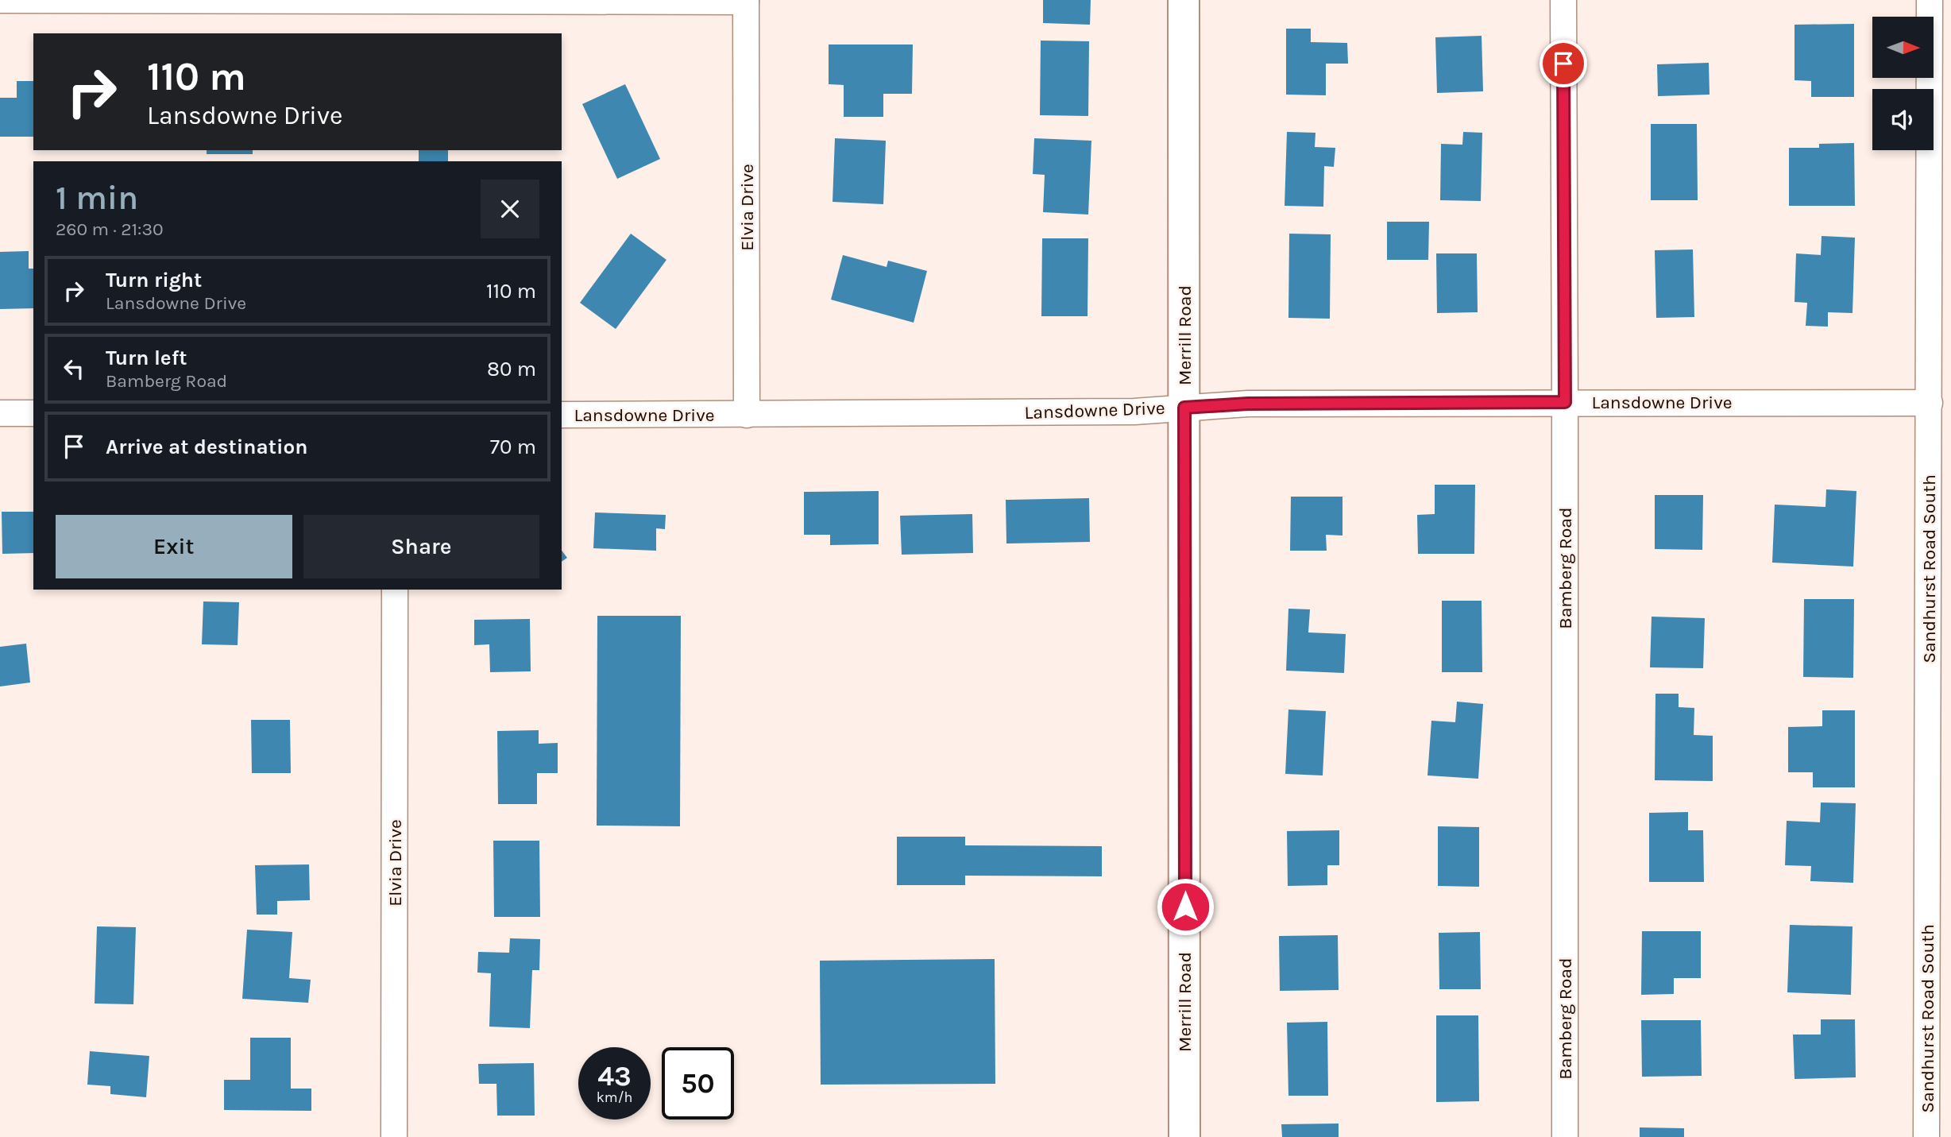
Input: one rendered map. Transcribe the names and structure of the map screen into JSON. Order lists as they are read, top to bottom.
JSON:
{
  "streets": {
    "main road": ["Merrill Road"],
    "street": [
      "Elvia Drive",
      "Lansdowne Drive",
      "Bamberg Road",
      "Sandhurst Road South"
    ]
  },
  "crossings": [
    ["Elvia Drive", "Lansdowne Drive"],
    ["Merrill Road", "Lansdowne Drive"],
    ["Lansdowne Drive", "Bamberg Road"],
    ["Lansdowne Drive", "Sandhurst Road South"]
  ],
  "north": "right",
  "page": {
    "turn": ["110 m", "Lansdowne Drive"],
    "heading": ["1 min", "260 m · 21:30"],
    "list": [
      {
        "name": "Turn right",
        "note": "Lansdowne Drive",
        "value": "110 m"
      },
      {
        "name": "Turn left",
        "note": "Bamberg Road",
        "value": "80 m"
      },
      {
        "name": "Arrive at destination",
        "value": "70 m"
      }
    ],
    "buttons": ["Exit", "Share"],
    "speed": "43 km/h",
    "limit": "50"
  }
}
